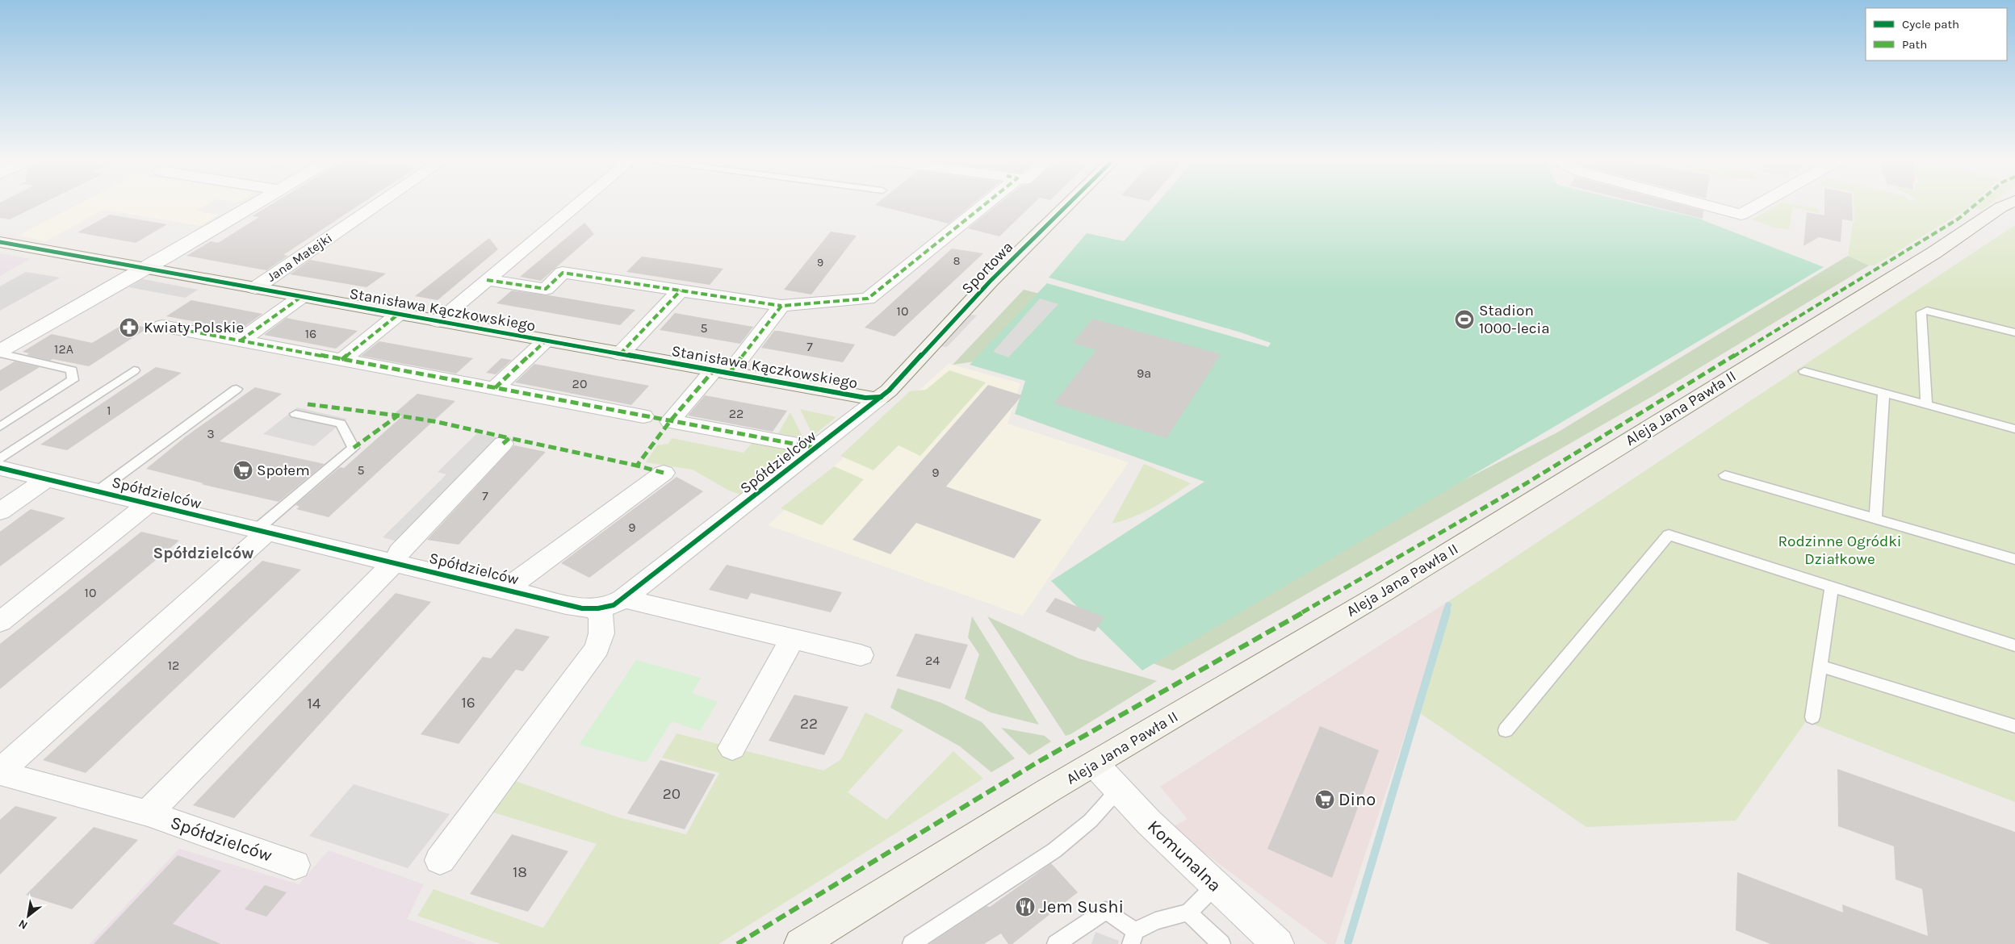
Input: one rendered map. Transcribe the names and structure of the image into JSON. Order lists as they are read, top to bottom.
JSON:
{
  "streets": {
    "main road": ["Sportowa", "Stanisława Kączkowskiego", "Aleja Jana Pawła II"],
    "street": ["Jana Matejki", "Spółdzielców", "Komunalna"]
  },
  "crossings": [
    ["Jana Matejki", "Stanisława Kączkowskiego"],
    ["Sportowa", "Stanisława Kączkowskiego"],
    ["Sportowa", "Spółdzielców"],
    ["Stanisława Kączkowskiego", "Spółdzielców"],
    ["Aleja Jana Pawła II", "Komunalna"]
  ],
  "districts": ["Spółdzielców"],
  "parks": ["Rodzinne Ogródki Działkowe"],
  "places": {
    "sports": ["Stadion 1000-lecia"],
    "pharmacy": ["Kwiaty Polskie"],
    "supermarket": ["Społem", "Dino"],
    "restaurant": ["Jem Sushi"]
  },
  "house_numbers": [
    "8",
    "9",
    "10",
    "5",
    "16",
    "7",
    "12A",
    "9a",
    "20",
    "1",
    "22",
    "3",
    "5",
    "9",
    "7",
    "9",
    "10",
    "24",
    "12",
    "16",
    "14",
    "22",
    "20",
    "18"
  ],
  "legend": ["Cycle path", "Path"],
  "north": "bottom left"
}
